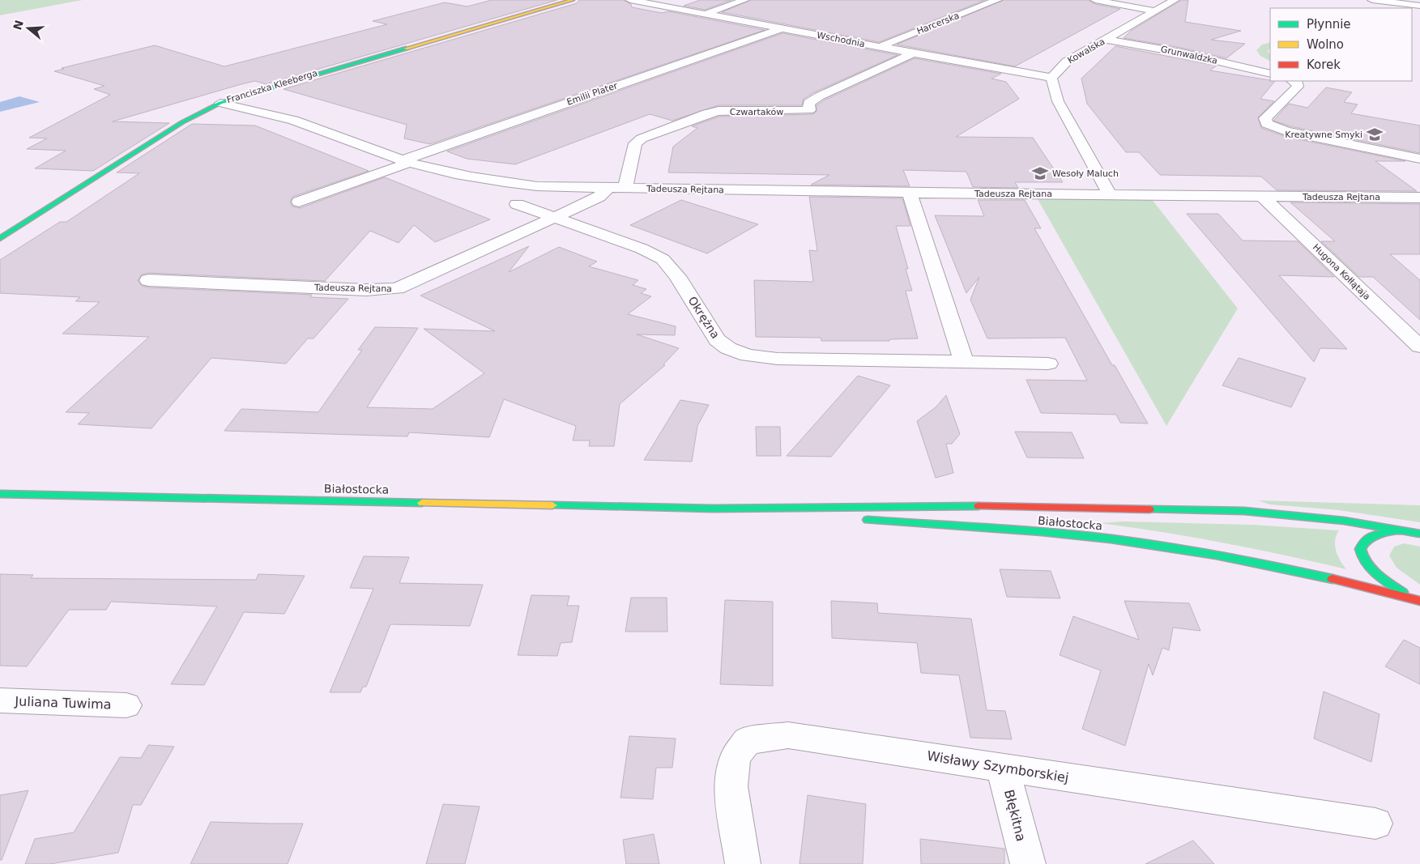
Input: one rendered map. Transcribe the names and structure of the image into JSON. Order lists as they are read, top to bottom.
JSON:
{
  "streets": {
    "main road": ["Franciszka Kleeberga", "Białostocka"],
    "street": [
      "Harcerska",
      "Wschodnia",
      "Kowalska",
      "Grunwaldzka",
      "Emilii Plater",
      "Czwartaków",
      "Tadeusza Rejtana",
      "Hugona Kołłątaja",
      "Okrężna",
      "Juliana Tuwima",
      "Wisławy Szymborskiej",
      "Błękitna"
    ]
  },
  "crossings": [
    ["Harcerska", "Wschodnia"],
    ["Wschodnia", "Kowalska"],
    ["Wschodnia", "Emilii Plater"],
    ["Wschodnia", "Czwartaków"],
    ["Kowalska", "Grunwaldzka"],
    ["Franciszka Kleeberga", "Tadeusza Rejtana"],
    ["Emilii Plater", "Tadeusza Rejtana"],
    ["Czwartaków", "Tadeusza Rejtana"],
    ["Tadeusza Rejtana", "Hugona Kołłątaja"],
    ["Tadeusza Rejtana", "Okrężna"],
    ["Wisławy Szymborskiej", "Błękitna"]
  ],
  "places": {
    "school or university": ["Kreatywne Smyki", "Wesoły Maluch"]
  },
  "legend": ["Płynnie", "Wolno", "Korek"],
  "north": "left"
}
